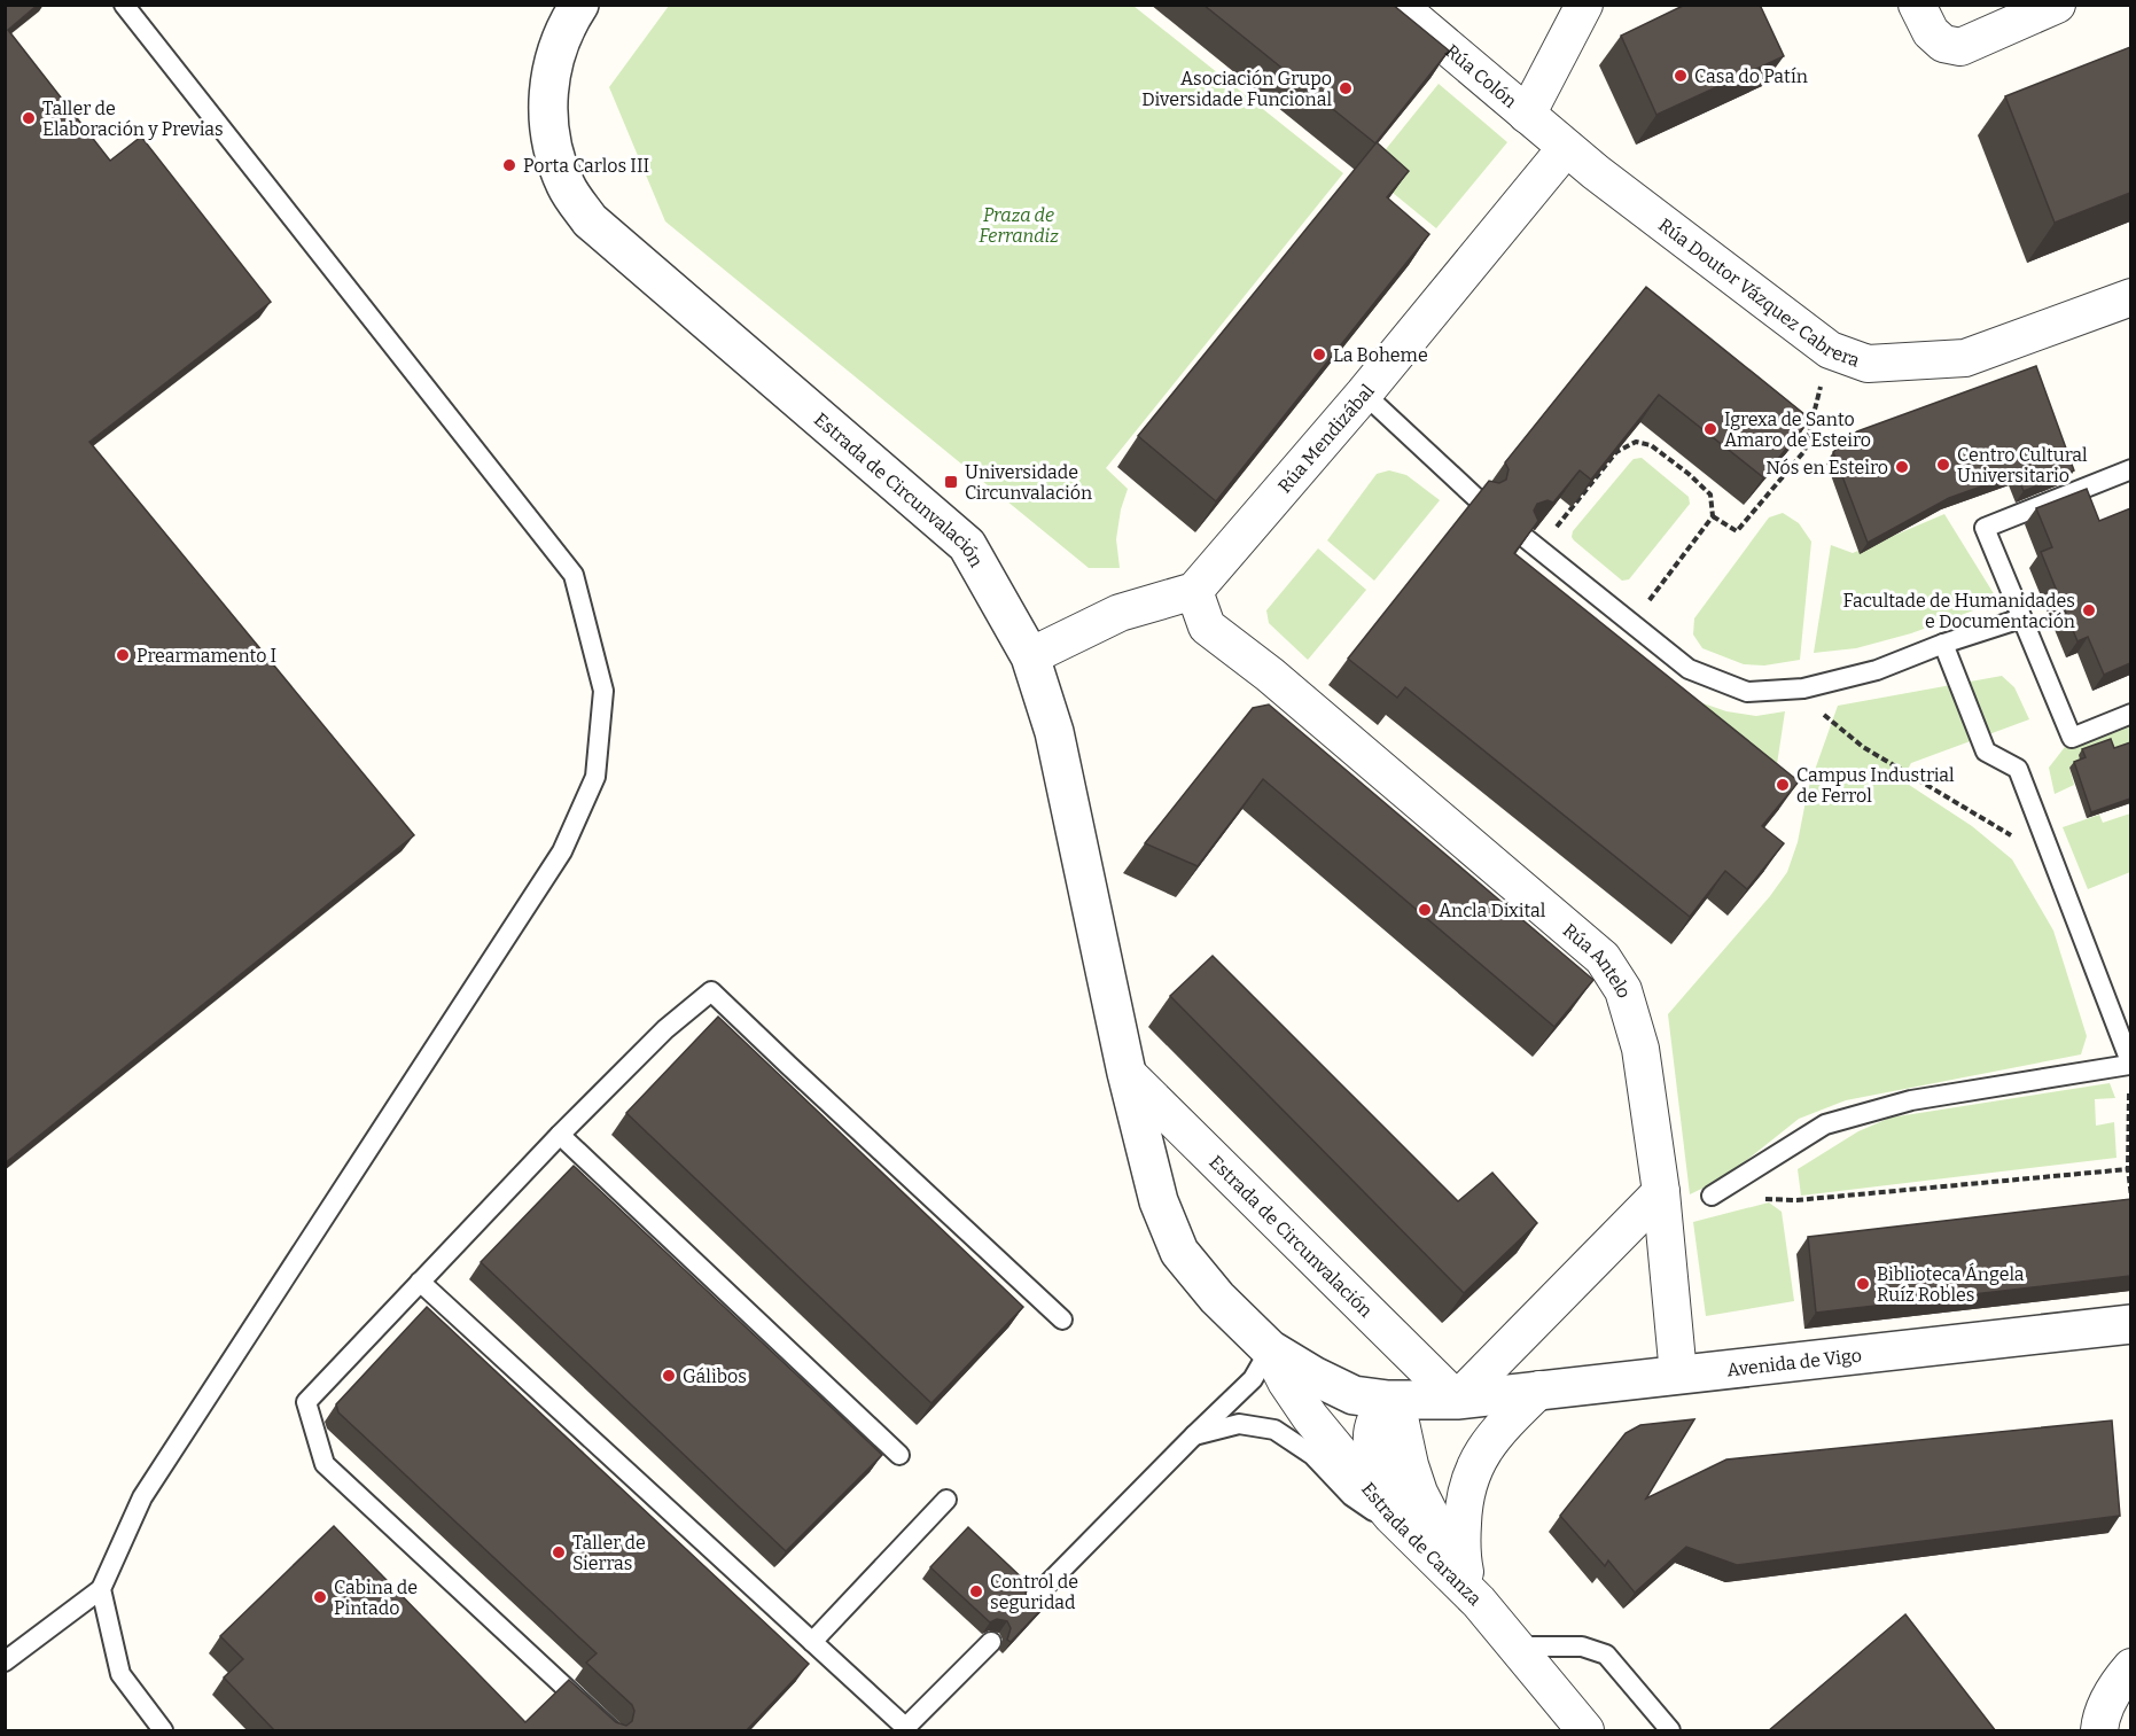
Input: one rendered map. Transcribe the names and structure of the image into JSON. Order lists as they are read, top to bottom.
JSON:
{
  "streets": {
    "street": [
      "Rúa Colón",
      "Rúa Doutor Vázquez Cabrera",
      "Rúa Mendizábal",
      "Estrada de Circunvalación",
      "Rúa Antelo",
      "Avenida de Vigo",
      "Estrada de Caranza"
    ]
  },
  "crossings": [
    ["Rúa Colón", "Rúa Doutor Vázquez Cabrera"],
    ["Rúa Colón", "Rúa Mendizábal"],
    ["Rúa Doutor Vázquez Cabrera", "Rúa Mendizábal"],
    ["Rúa Mendizábal", "Rúa Antelo"],
    ["Estrada de Circunvalación", "Avenida de Vigo"],
    ["Estrada de Circunvalación", "Estrada de Caranza"],
    ["Rúa Antelo", "Avenida de Vigo"],
    ["Avenida de Vigo", "Estrada de Caranza"]
  ],
  "parks": ["Praza de Ferrandiz"],
  "places": {
    "other": [
      "Casa do Patín",
      "Asociación Grupo Diversidade Funcional",
      "Taller de Elaboración y Previas",
      "Porta Carlos III",
      "La Boheme",
      "Igrexa de Santo Amaro de Esteiro",
      "Centro Cultural Universitario",
      "Nós en Esteiro",
      "Facultade de Humanidades e Documentación",
      "Prearmamento I",
      "Campus Industrial de Ferrol",
      "Ancla Dixital",
      "Biblioteca Ángela Ruíz Robles",
      "Gálibos",
      "Taller de Sierras",
      "Control de seguridad",
      "Cabina de Pintado"
    ],
    "transit": ["Universidade Circunvalación"]
  }
}
